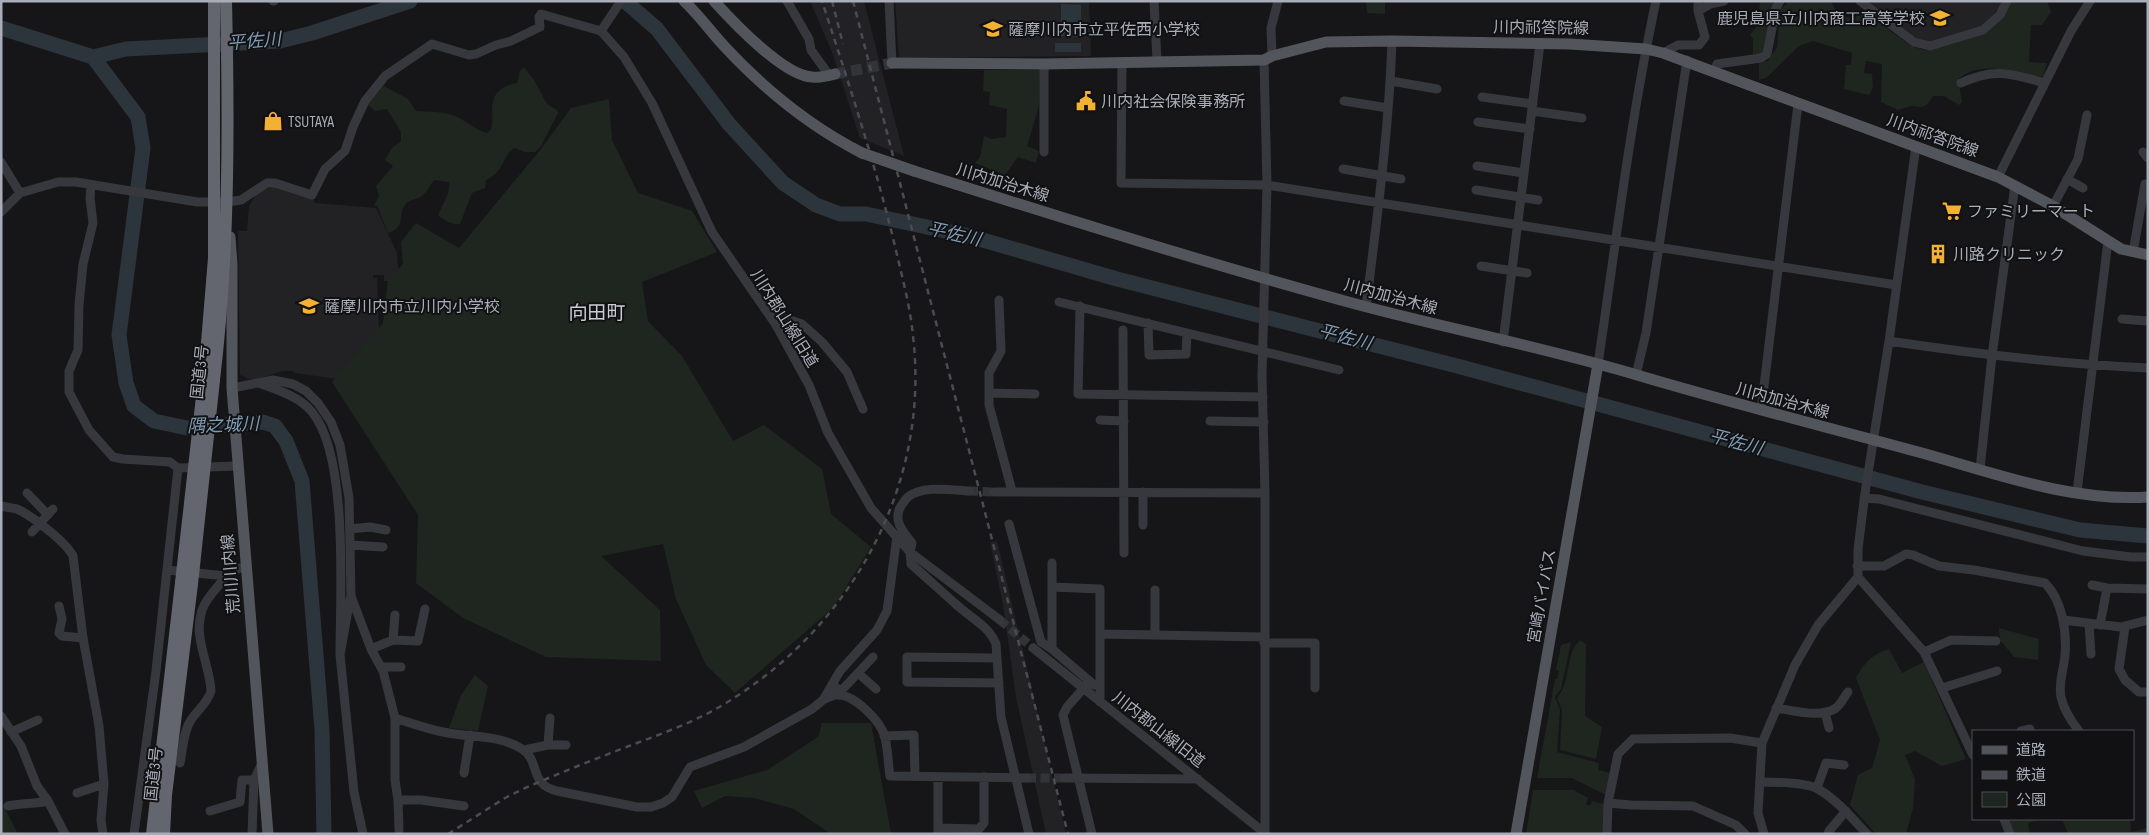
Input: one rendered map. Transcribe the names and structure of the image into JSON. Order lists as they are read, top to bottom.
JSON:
{
  "streets": {
    "highway": ["国道3号"],
    "main road": [
      "川内祁答院線",
      "川内加治木線",
      "荒川川内線",
      "宮崎バイパス"
    ],
    "street": ["川内郡山線旧道"]
  },
  "crossings": [
    ["川内加治木線", "宮崎バイパス"],
    ["国道3号", "荒川川内線"]
  ],
  "districts": ["向田町"],
  "water": ["平佐川", "隅之城川"],
  "places": {
    "school or university": ["鹿児島県立川内商工高等学校", "薩摩川内市立平佐西小学校", "薩摩川内市立川内小学校"],
    "public building": ["川内社会保険事務所"],
    "shop": ["TSUTAYA"],
    "supermarket": ["ファミリーマート"],
    "building": ["川路クリニック"]
  },
  "legend": ["道路", "鉄道", "公園"]
}
